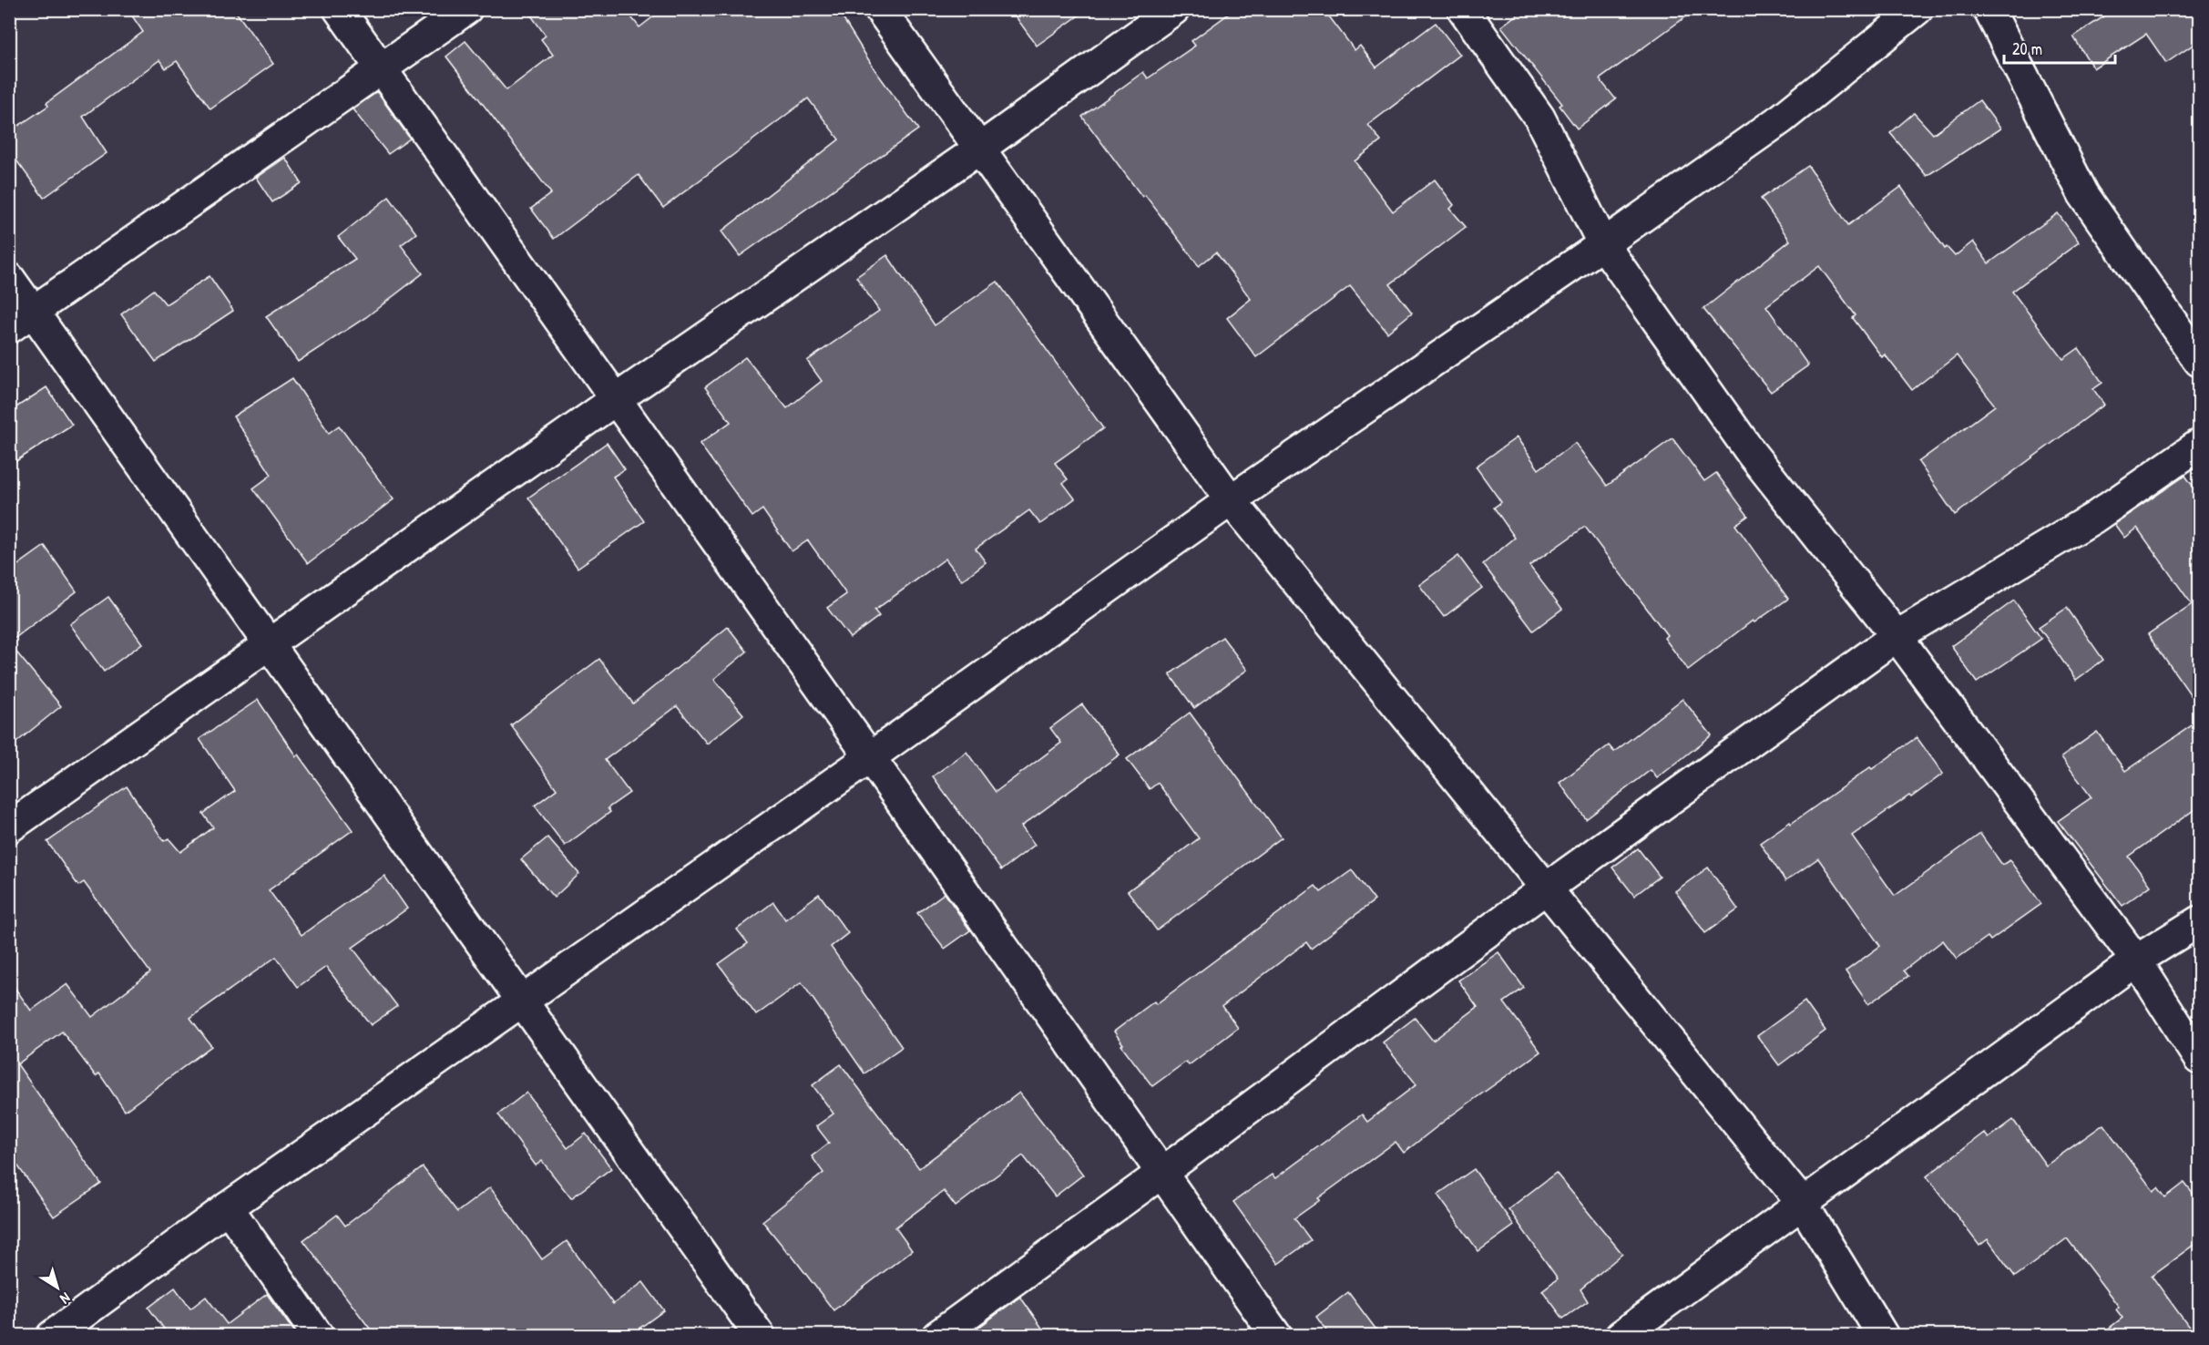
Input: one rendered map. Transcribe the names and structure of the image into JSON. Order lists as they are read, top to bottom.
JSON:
{
  "scale_bar": "20 m",
  "north": "bottom right"
}
